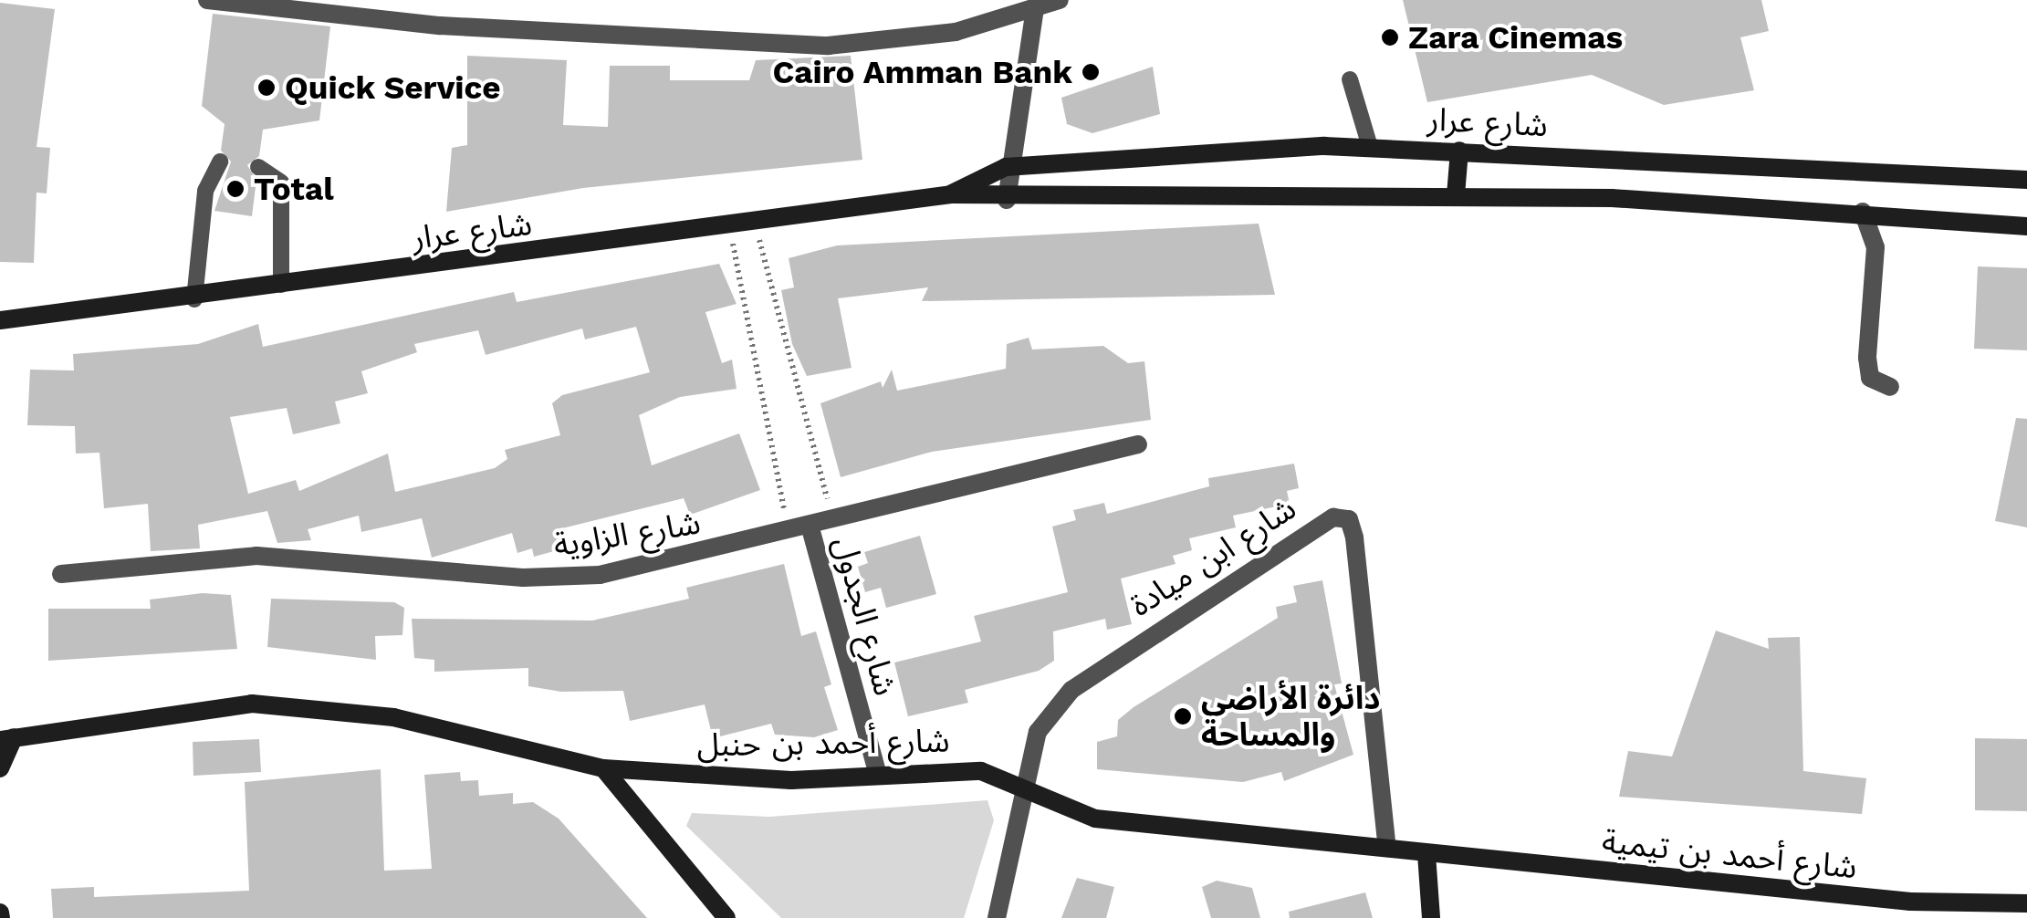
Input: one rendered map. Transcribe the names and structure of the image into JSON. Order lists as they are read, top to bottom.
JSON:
{
  "streets": {
    "main road": ["شارع عرار", "شارع أحمد بن حنبل", "شارع أحمد بن تيمية"],
    "street": ["شارع الزاوية", "شارع ابن ميادة", "شارع الجدول"]
  },
  "crossings": [
    ["شارع الزاوية", "شارع الجدول"],
    ["شارع ابن ميادة", "شارع أحمد بن حنبل"],
    ["شارع الجدول", "شارع أحمد بن حنبل"],
    ["شارع أحمد بن حنبل", "شارع أحمد بن تيمية"]
  ],
  "places": [
    "Zara Cinemas",
    "Cairo Amman Bank",
    "Quick Service",
    "Total",
    "دائرة الأراضي والمساحة"
  ]
}
